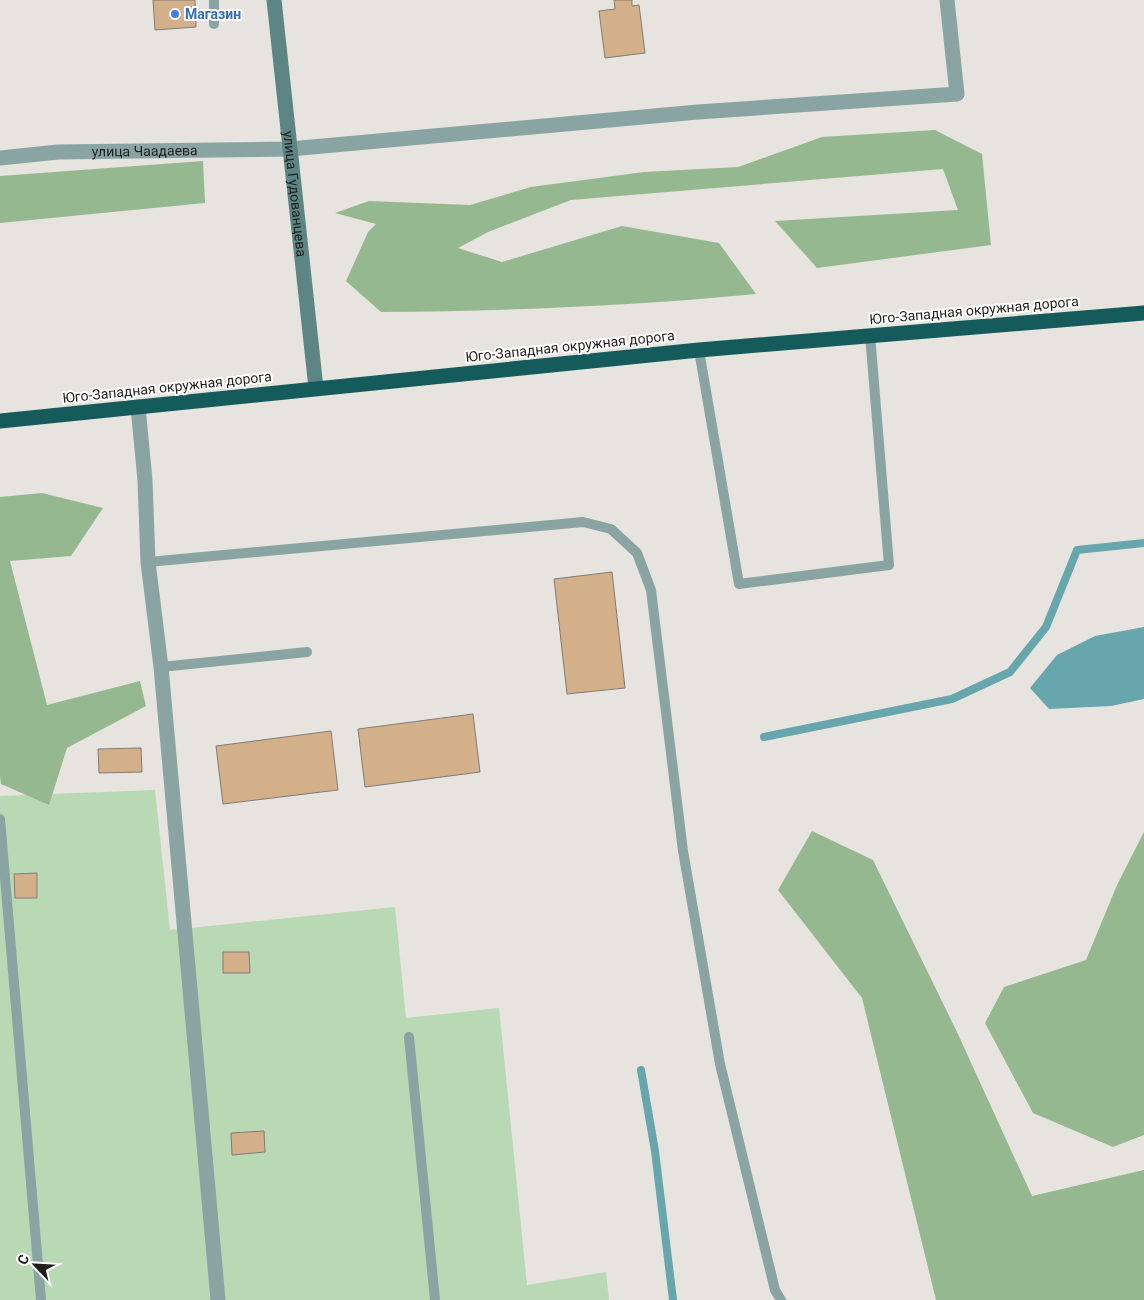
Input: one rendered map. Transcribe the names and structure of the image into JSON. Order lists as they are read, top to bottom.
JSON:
{
  "streets": {
    "highway": ["Юго-Западная окружная дорога"],
    "street": ["улица Чаадаева", "улица Гудованцева"]
  },
  "crossings": [
    ["улица Чаадаева", "улица Гудованцева"],
    ["улица Гудованцева", "Юго-Западная окружная дорога"]
  ],
  "places": ["Магазин"],
  "north": "top left"
}
